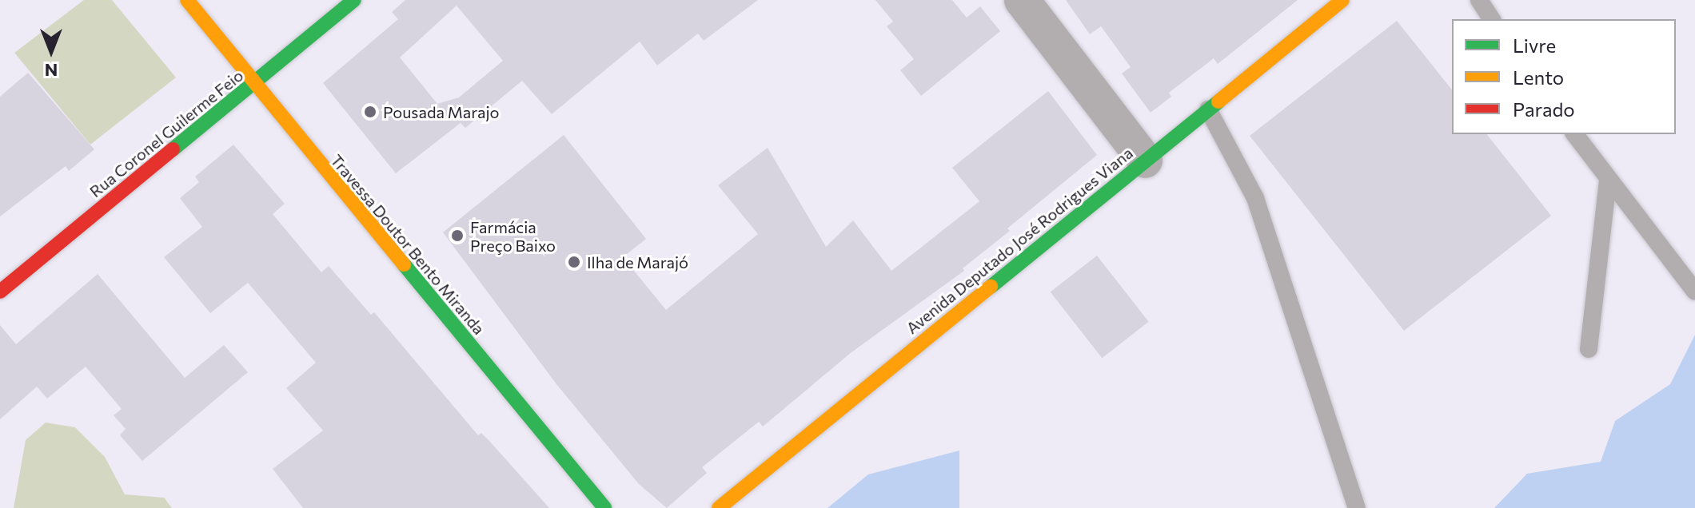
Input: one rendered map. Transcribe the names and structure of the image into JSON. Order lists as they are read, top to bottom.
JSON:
{
  "streets": {
    "street": ["Rua Coronel Guilerme Feio", "Avenida Deputado José Rodrigues Viana", "Travessa Doutor Bento Miranda"]
  },
  "crossings": [
    ["Rua Coronel Guilerme Feio", "Travessa Doutor Bento Miranda"]
  ],
  "places": ["Pousada Marajo", "Farmácia Preço Baixo", "Ilha de Marajó"],
  "legend": ["Livre", "Lento", "Parado"],
  "north": "bottom"
}
